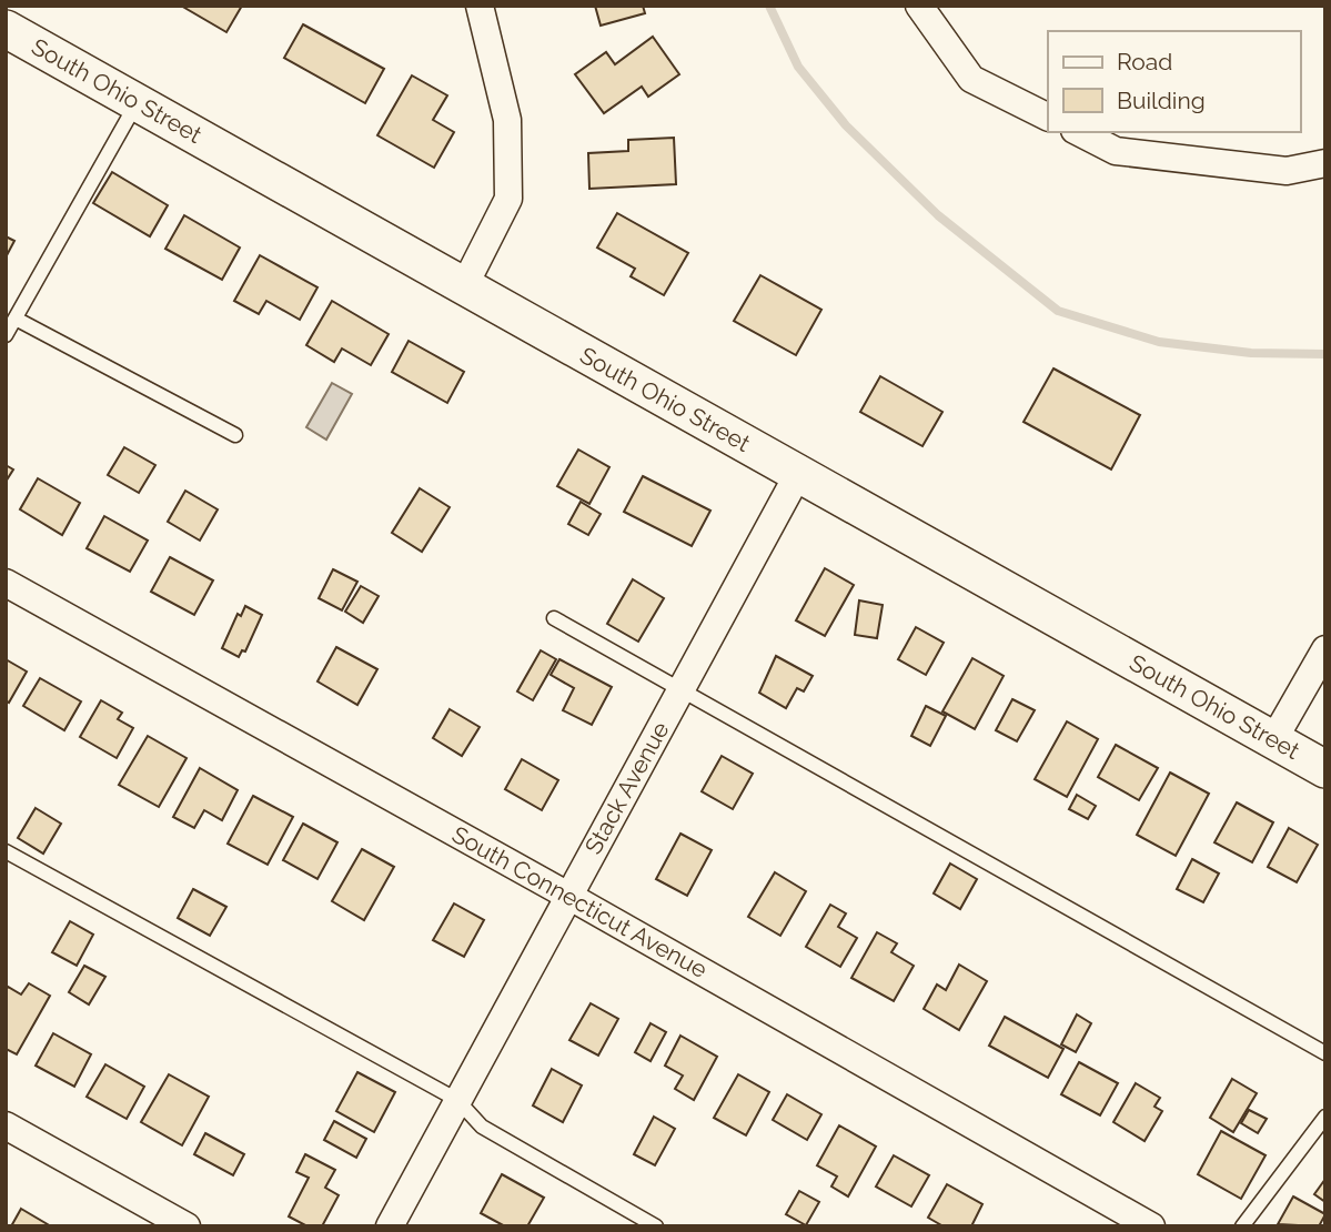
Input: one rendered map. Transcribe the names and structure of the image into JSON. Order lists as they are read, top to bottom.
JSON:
{
  "streets": {
    "main road": ["South Ohio Street"],
    "street": ["Stack Avenue", "South Connecticut Avenue"]
  },
  "crossings": [
    ["South Ohio Street", "Stack Avenue"],
    ["Stack Avenue", "South Connecticut Avenue"]
  ],
  "legend": ["Road", "Building"]
}
